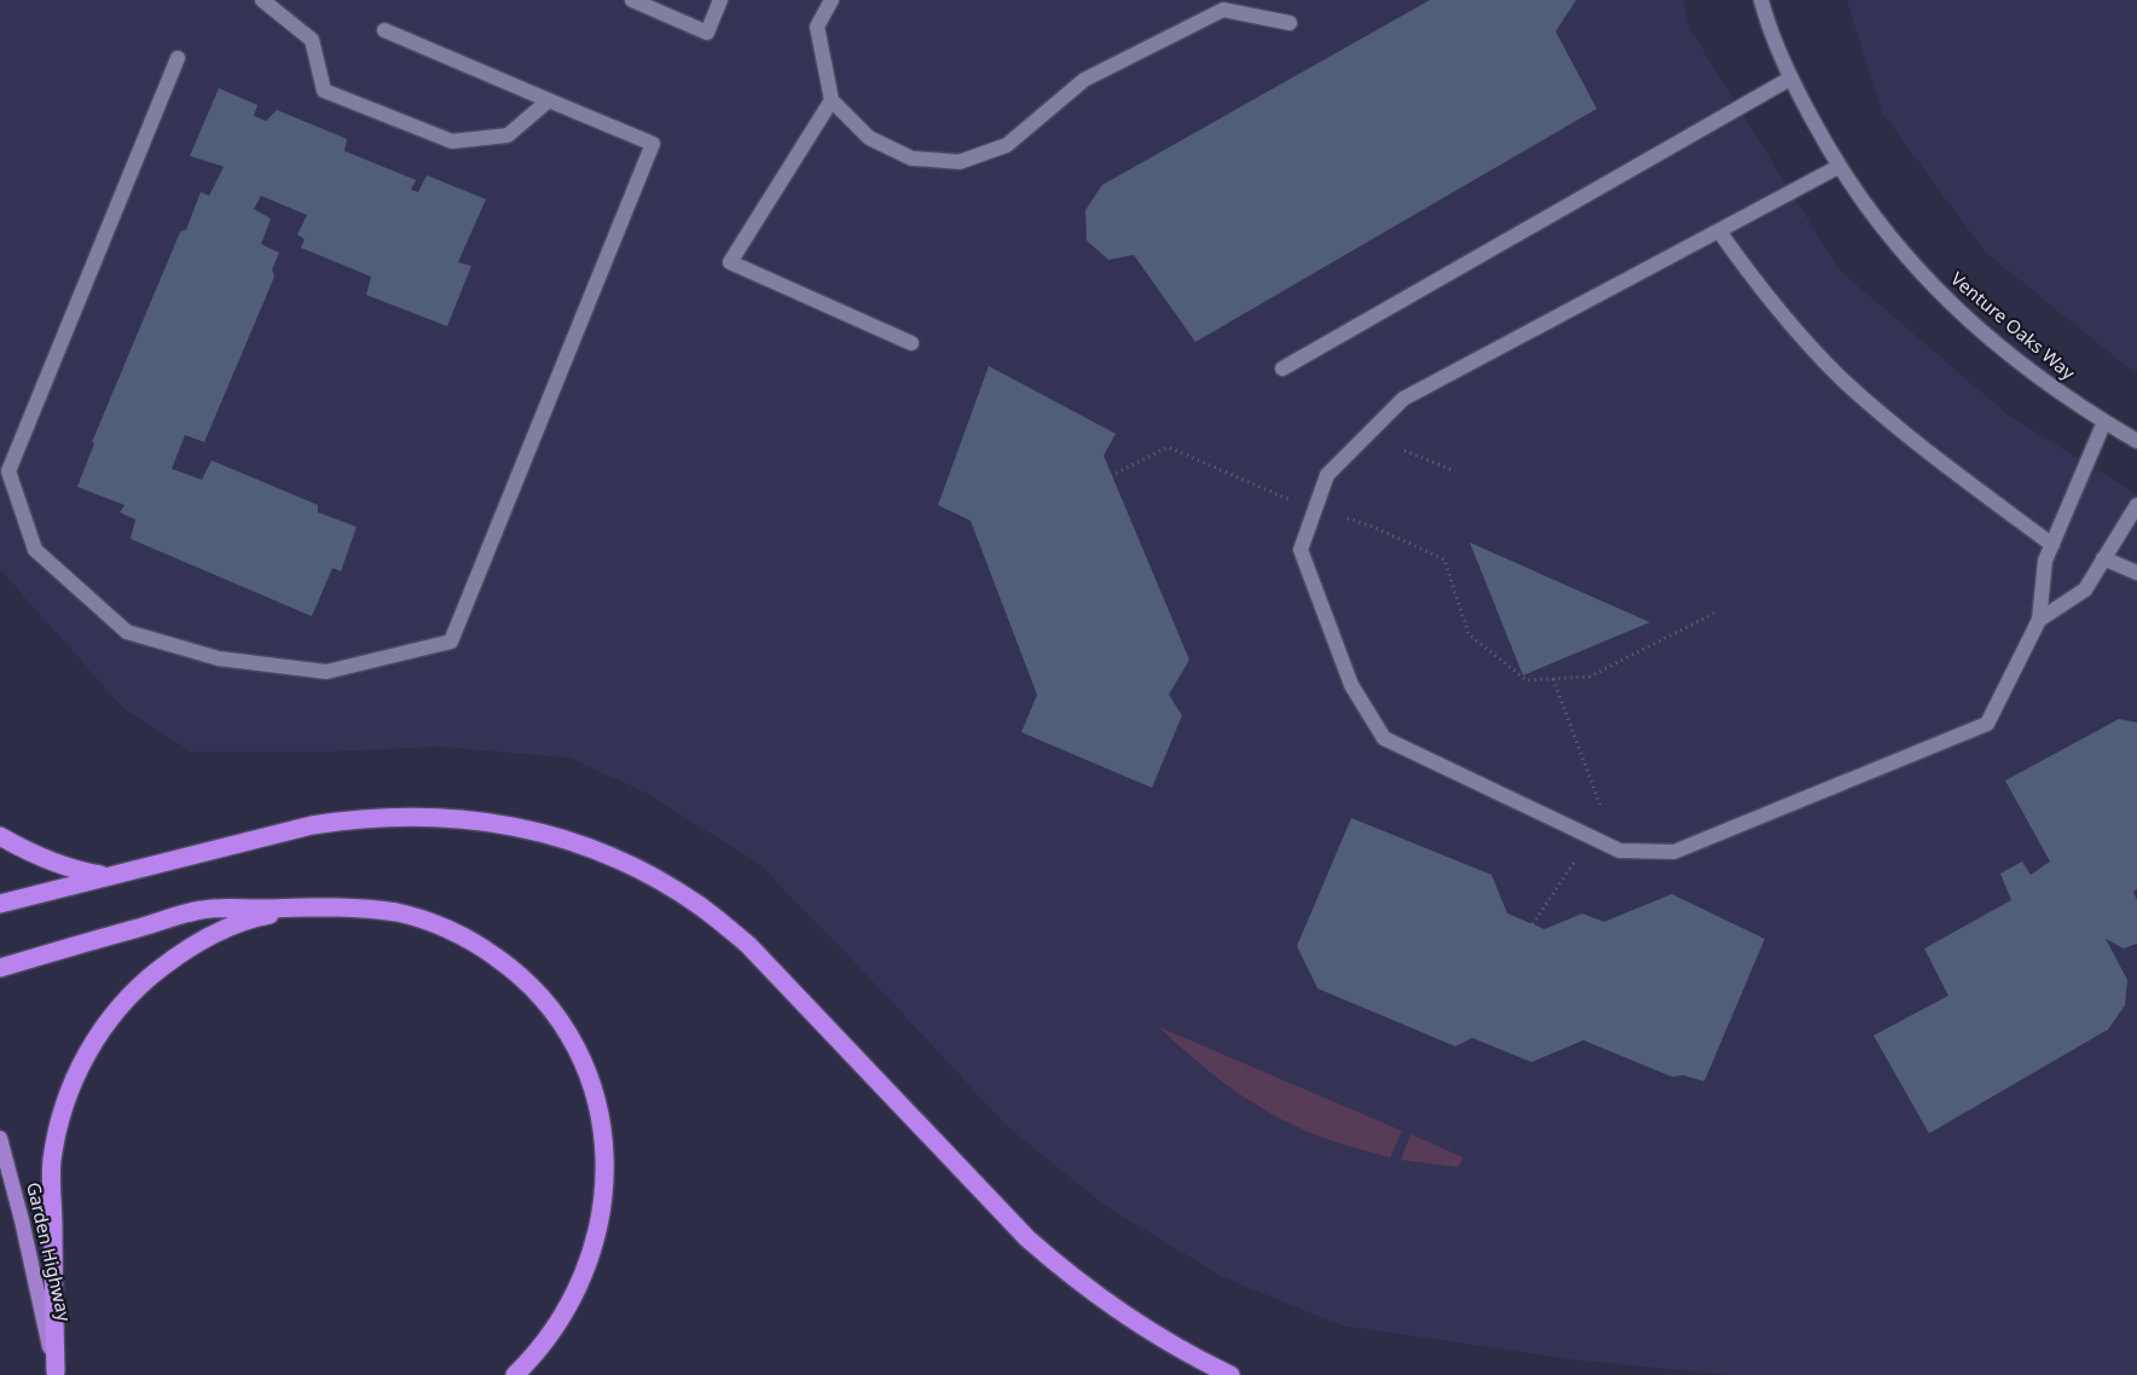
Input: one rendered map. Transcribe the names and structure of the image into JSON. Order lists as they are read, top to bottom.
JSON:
{
  "streets": {
    "main road": ["Garden Highway"],
    "street": ["Venture Oaks Way"]
  }
}
